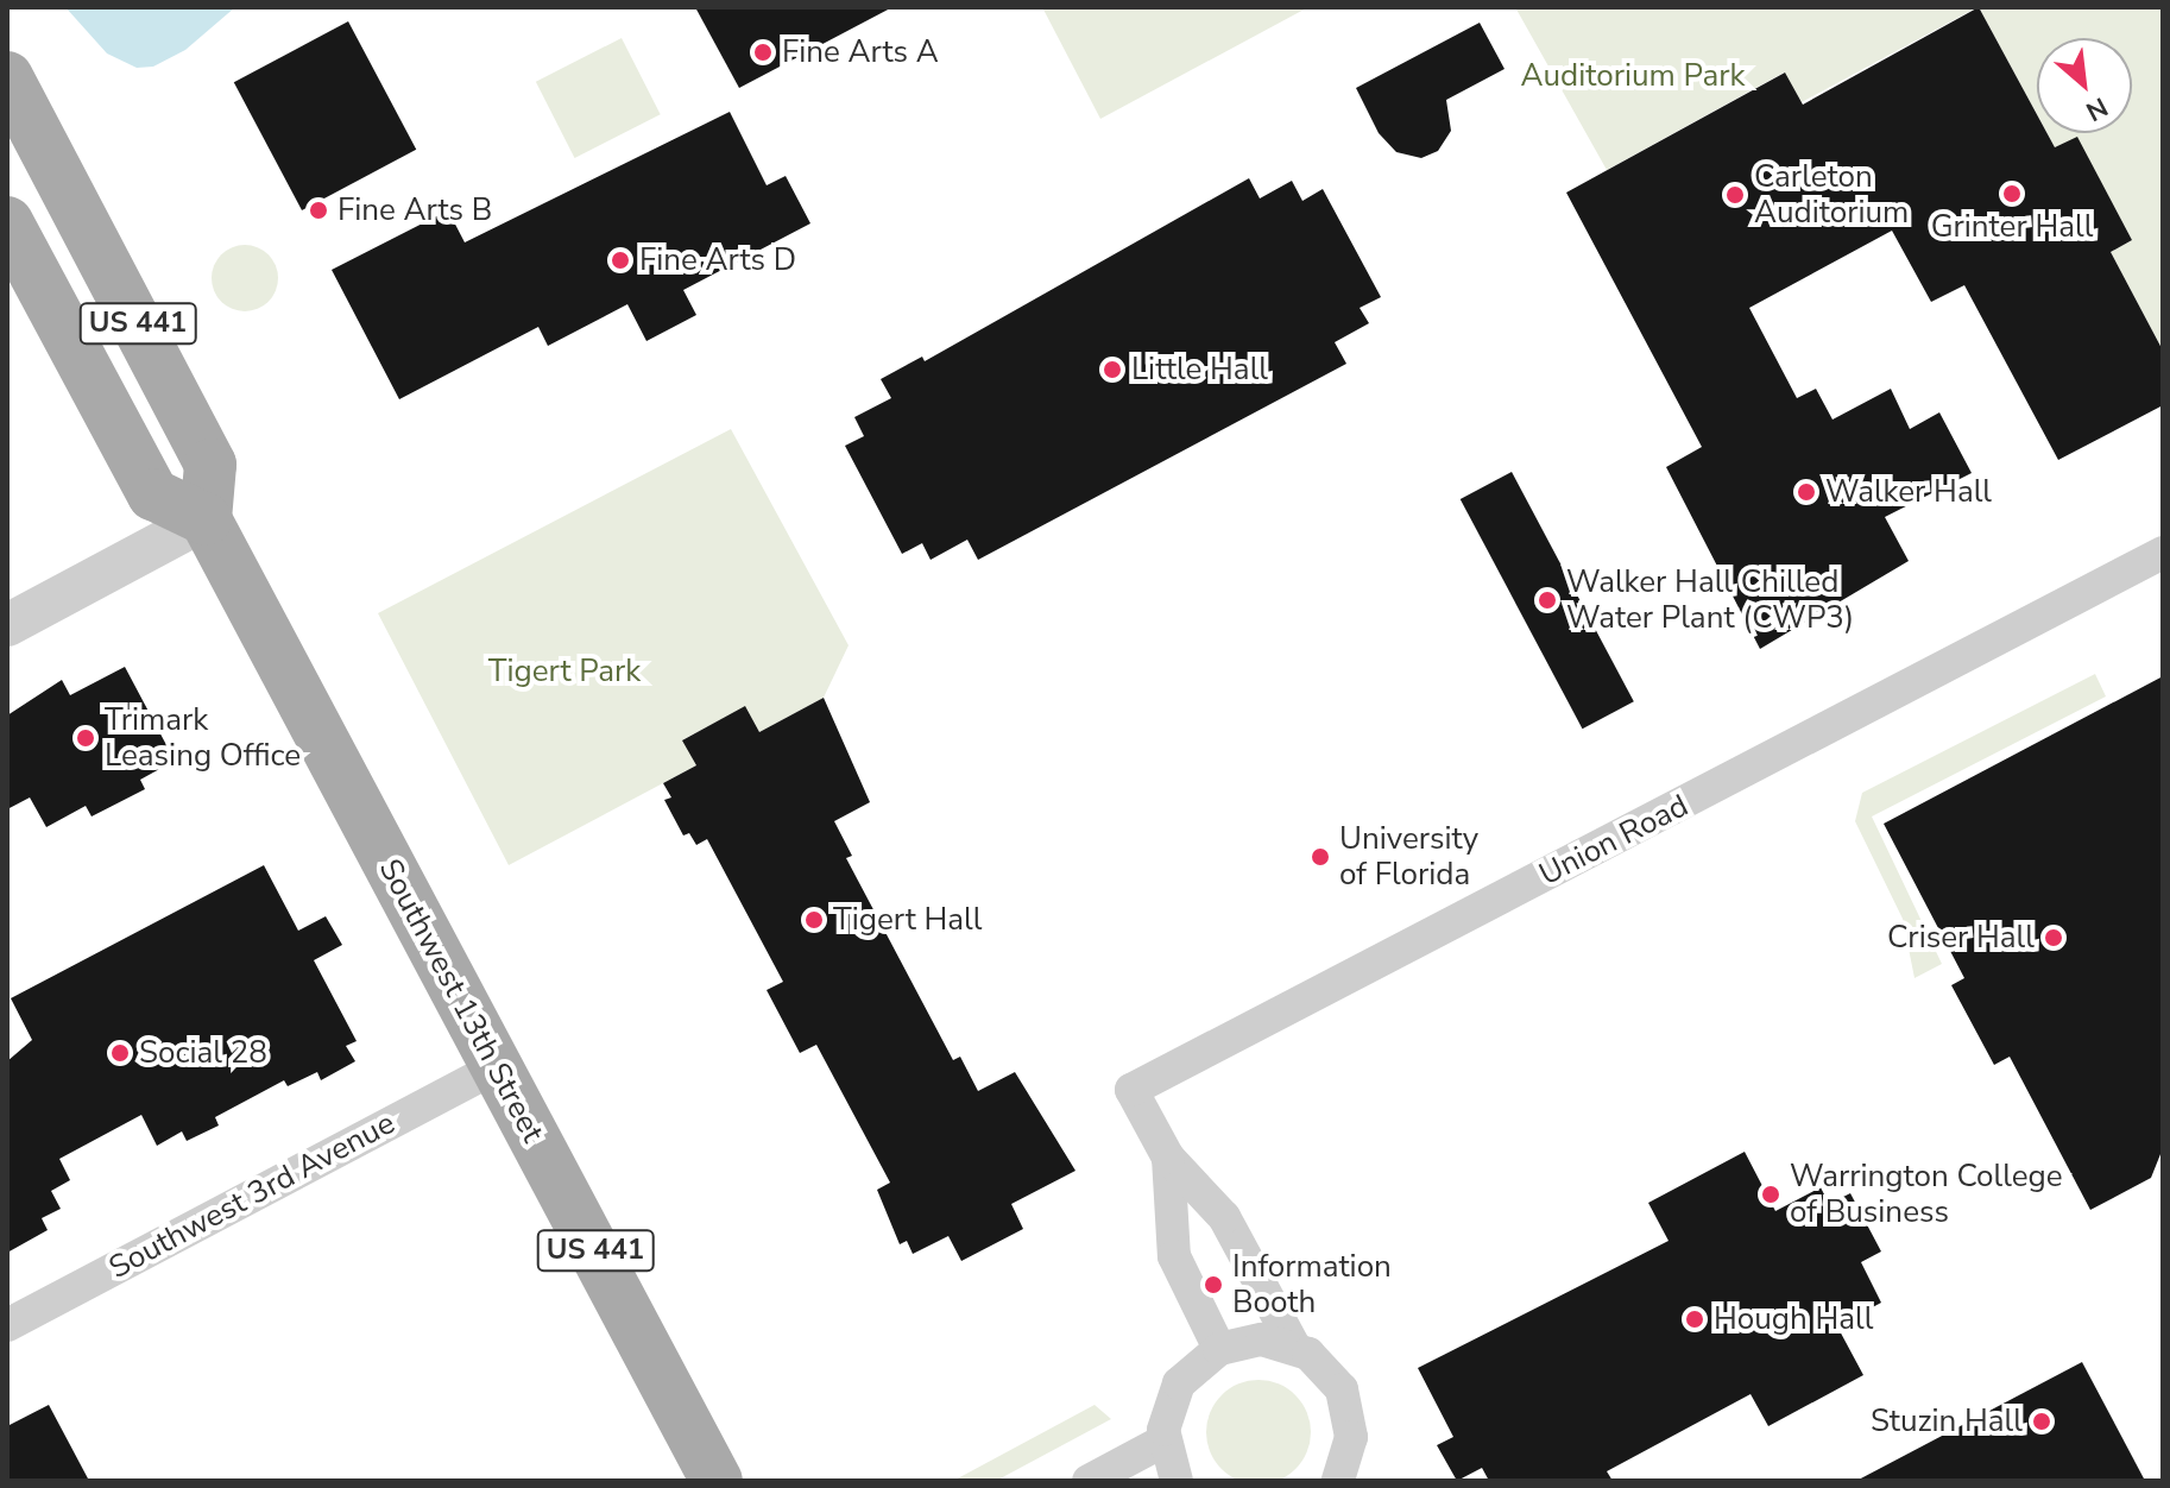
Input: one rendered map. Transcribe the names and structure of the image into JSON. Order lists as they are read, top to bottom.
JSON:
{
  "streets": {
    "main road": ["US 441", "Southwest 13th Street"],
    "street": ["Union Road", "Southwest 3rd Avenue"]
  },
  "crossings": [
    ["US 441", "Southwest 13th Street"],
    ["Southwest 13th Street", "Southwest 3rd Avenue"]
  ],
  "parks": ["Auditorium Park", "Tigert Park"],
  "places": [
    "Fine Arts A",
    "Grinter Hall",
    "Carleton Auditorium",
    "Fine Arts B",
    "Fine Arts D",
    "Little Hall",
    "Walker Hall",
    "Walker Hall Chilled Water Plant (CWP3)",
    "Trimark Leasing Office",
    "University of Florida",
    "Tigert Hall",
    "Criser Hall",
    "Social 28",
    "Warrington College of Business",
    "Information Booth",
    "Hough Hall",
    "Stuzin Hall"
  ],
  "north": "bottom right"
}
